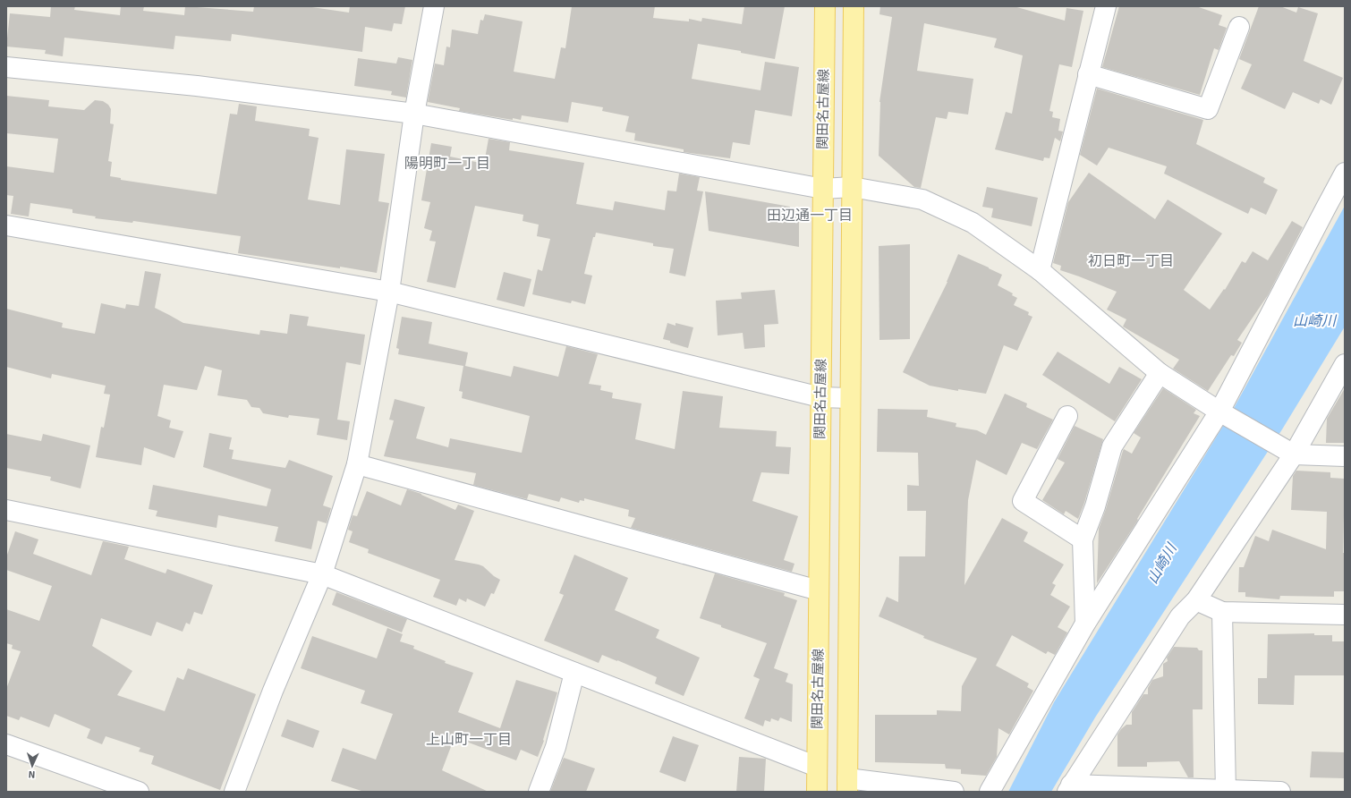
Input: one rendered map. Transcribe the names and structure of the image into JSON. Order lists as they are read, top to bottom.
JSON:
{
  "streets": {
    "main road": ["関田名古屋線"]
  },
  "districts": [
    "陽明町一丁目",
    "田辺通一丁目",
    "初日町一丁目",
    "上山町一丁目"
  ],
  "water": ["山崎川"],
  "north": "bottom"
}
